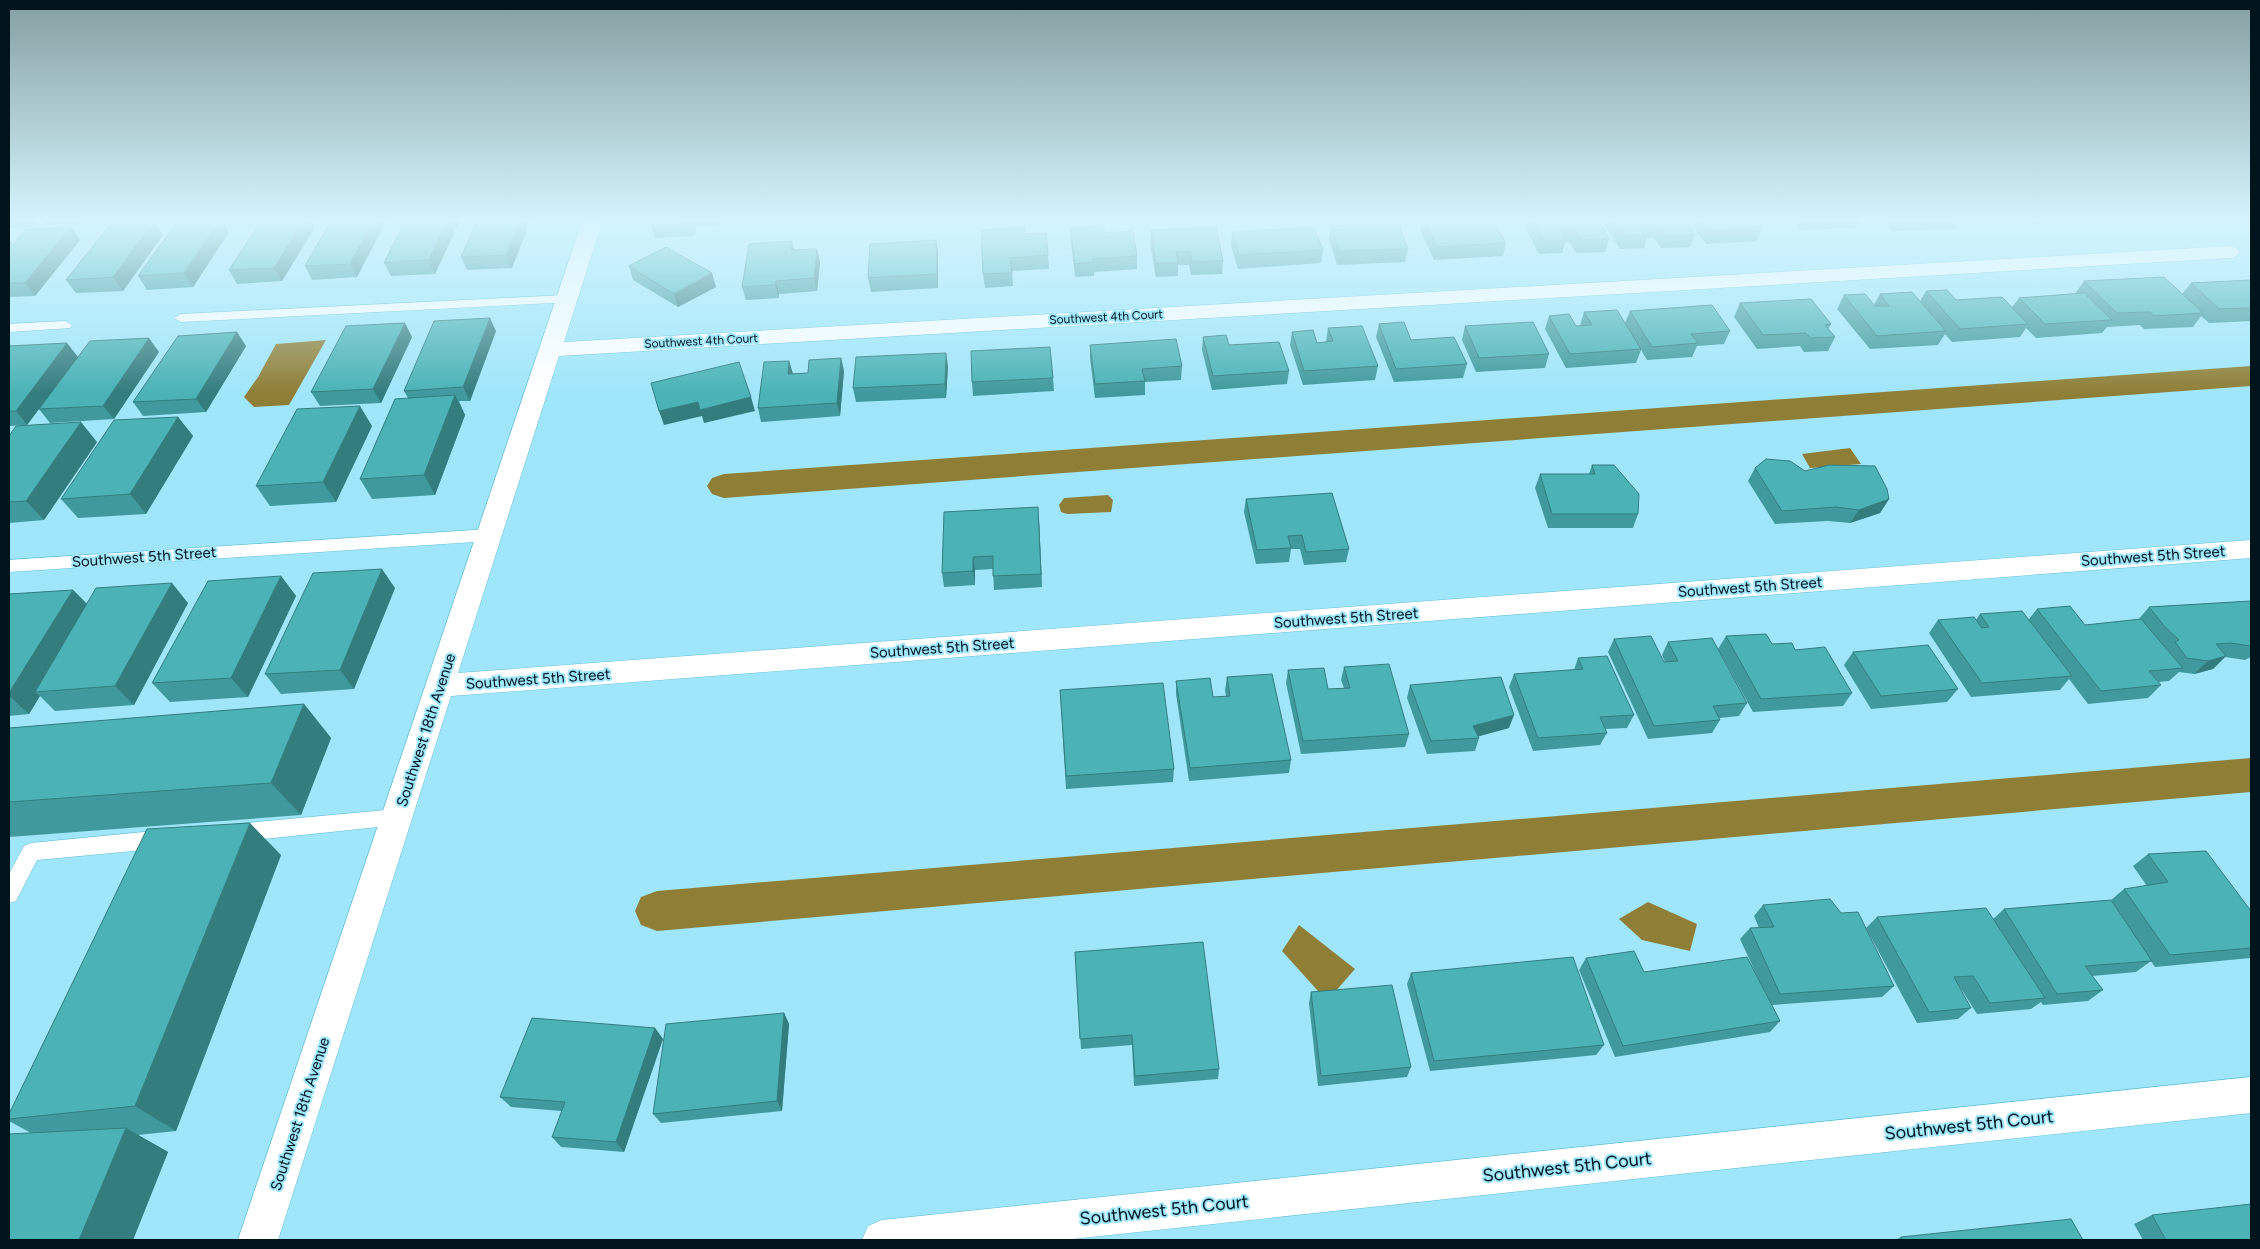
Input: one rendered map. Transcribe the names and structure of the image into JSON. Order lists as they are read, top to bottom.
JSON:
{
  "streets": {
    "street": [
      "Southwest 4th Court",
      "Southwest 5th Street",
      "Southwest 18th Avenue",
      "Southwest 5th Court"
    ]
  },
  "crossings": [
    ["Southwest 4th Court", "Southwest 18th Avenue"],
    ["Southwest 5th Street", "Southwest 18th Avenue"]
  ]
}
